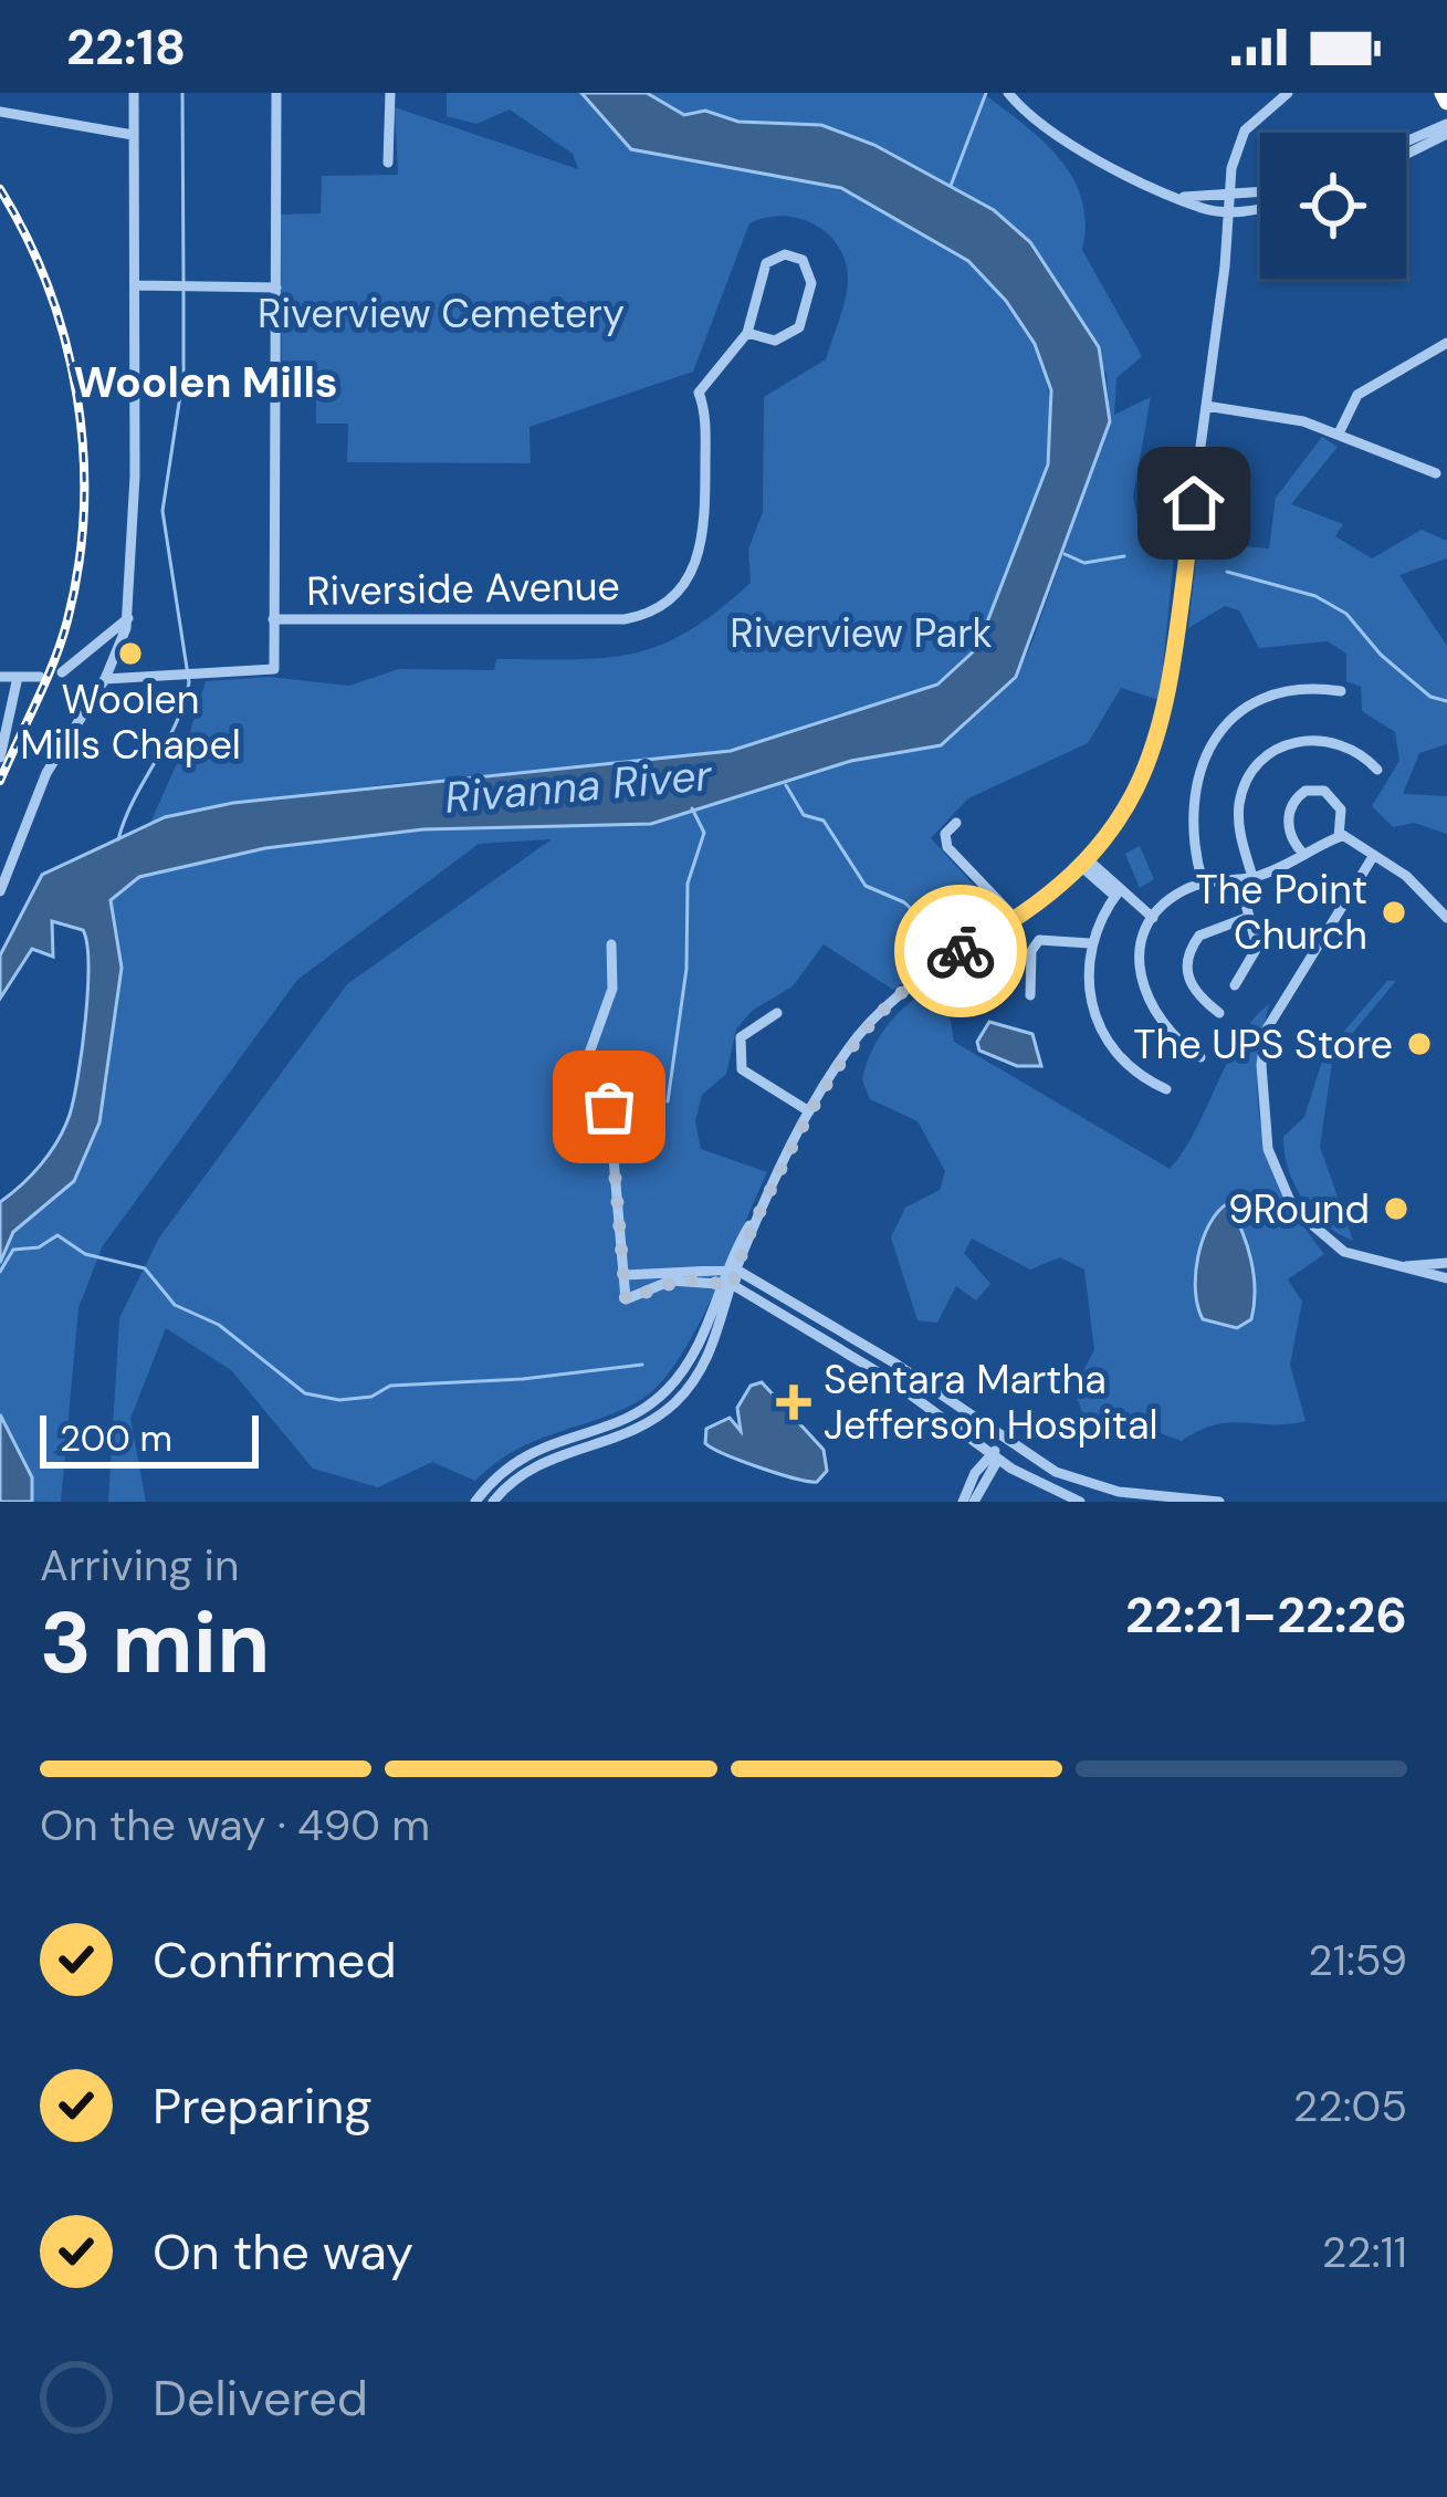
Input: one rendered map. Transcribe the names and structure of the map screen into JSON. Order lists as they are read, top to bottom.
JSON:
{
  "streets": {
    "street": ["Riverside Avenue"]
  },
  "districts": ["Woolen Mills"],
  "water": ["Rivanna River"],
  "parks": ["Riverview Cemetery", "Riverview Park"],
  "places": {
    "other": [
      "Woolen Mills Chapel",
      "The Point Church",
      "The UPS Store",
      "9Round"
    ],
    "health": ["Sentara Martha Jefferson Hospital"]
  },
  "scale_bar": "200 m",
  "page": {
    "status": "22:18",
    "scale": "200 m",
    "heading": ["3 min", "Arriving in", "22:21–22:26"],
    "bar": "On the way · 490 m",
    "list": [
      ["Confirmed", "21:59"],
      ["Preparing", "22:05"],
      ["On the way", "22:11"],
      "Delivered"
    ]
  }
}
